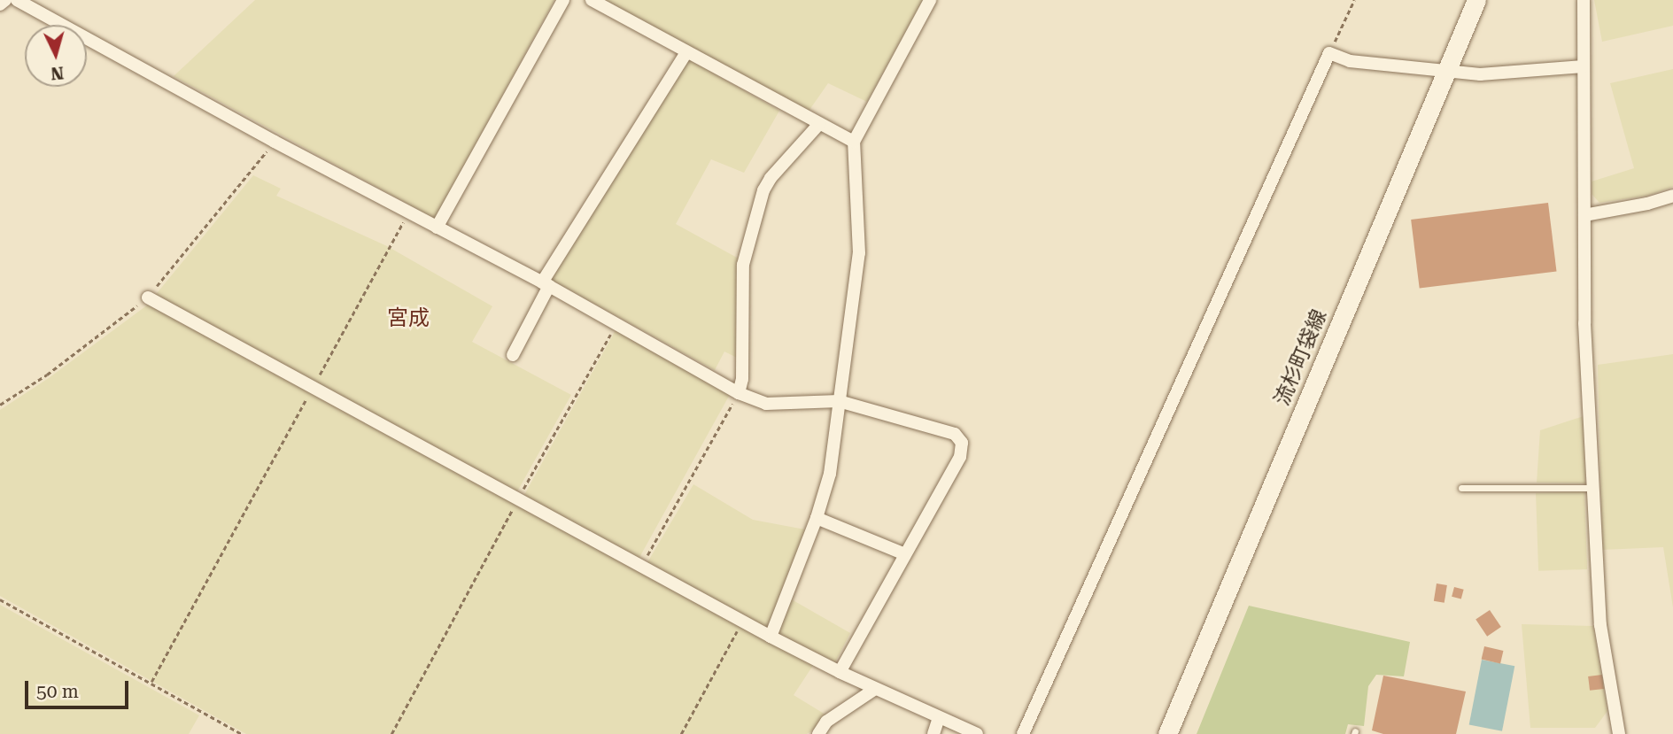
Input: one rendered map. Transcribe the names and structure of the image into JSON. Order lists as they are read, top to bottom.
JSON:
{
  "streets": {
    "main road": ["流杉町袋線"]
  },
  "districts": ["宮成"],
  "scale_bar": "50 m",
  "north": "bottom"
}
